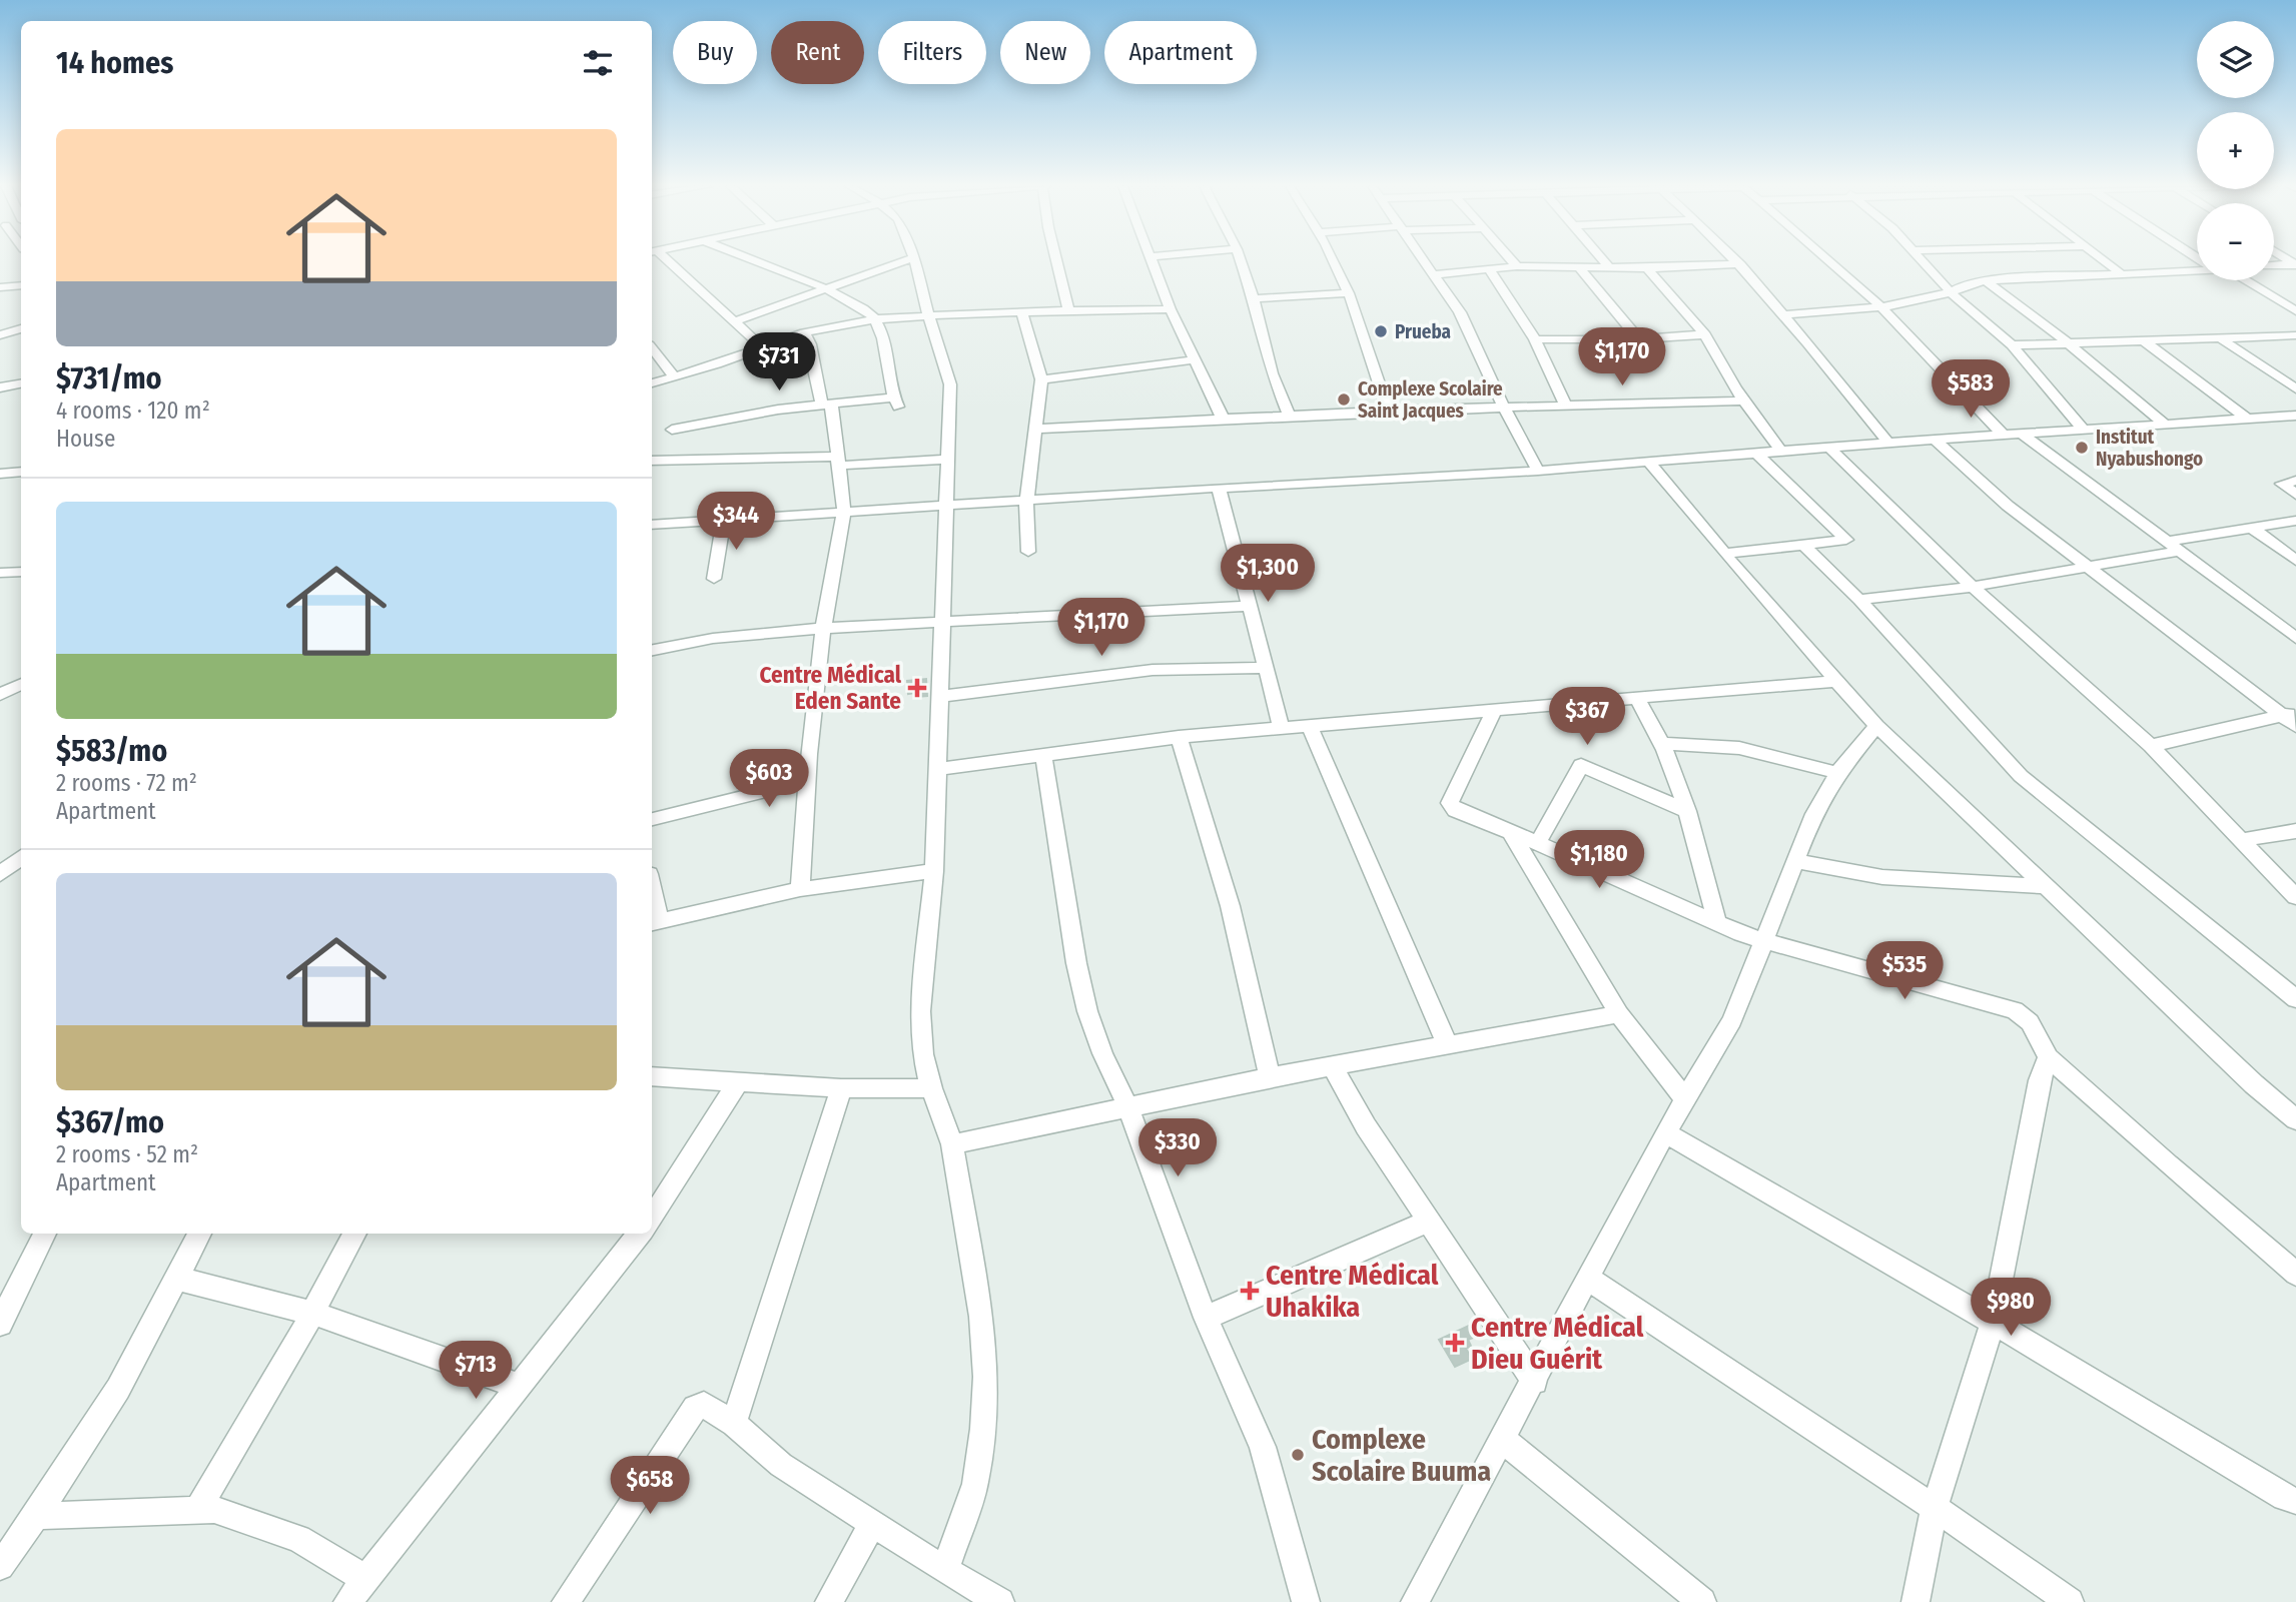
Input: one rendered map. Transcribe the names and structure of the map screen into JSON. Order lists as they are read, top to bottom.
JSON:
{
  "places": {
    "other": [
      "Prueba",
      "Complexe Scolaire Saint Jacques",
      "Institut Nyabushongo",
      "Complexe Scolaire Buuma"
    ],
    "health": ["Centre Médical Eden Sante", "Centre Médical Uhakika", "Centre Médical Dieu Guérit"]
  },
  "page": {
    "map_buttons": ["+", "−"],
    "chip": [
      "Buy",
      "Rent",
      "Filters",
      "New",
      "Apartment"
    ],
    "heading": "14 homes",
    "list": [
      {
        "name": "$731/mo",
        "note": "4 rooms · 120 m² · House"
      },
      {
        "name": "$583/mo",
        "note": "2 rooms · 72 m² · Apartment"
      },
      {
        "name": "$367/mo",
        "note": "2 rooms · 52 m² · Apartment"
      }
    ],
    "price": [
      "$1,170",
      "$731",
      "$583",
      "$344",
      "$1,300",
      "$1,170",
      "$367",
      "$603",
      "$1,180",
      "$535",
      "$330",
      "$980",
      "$713",
      "$658"
    ]
  }
}
